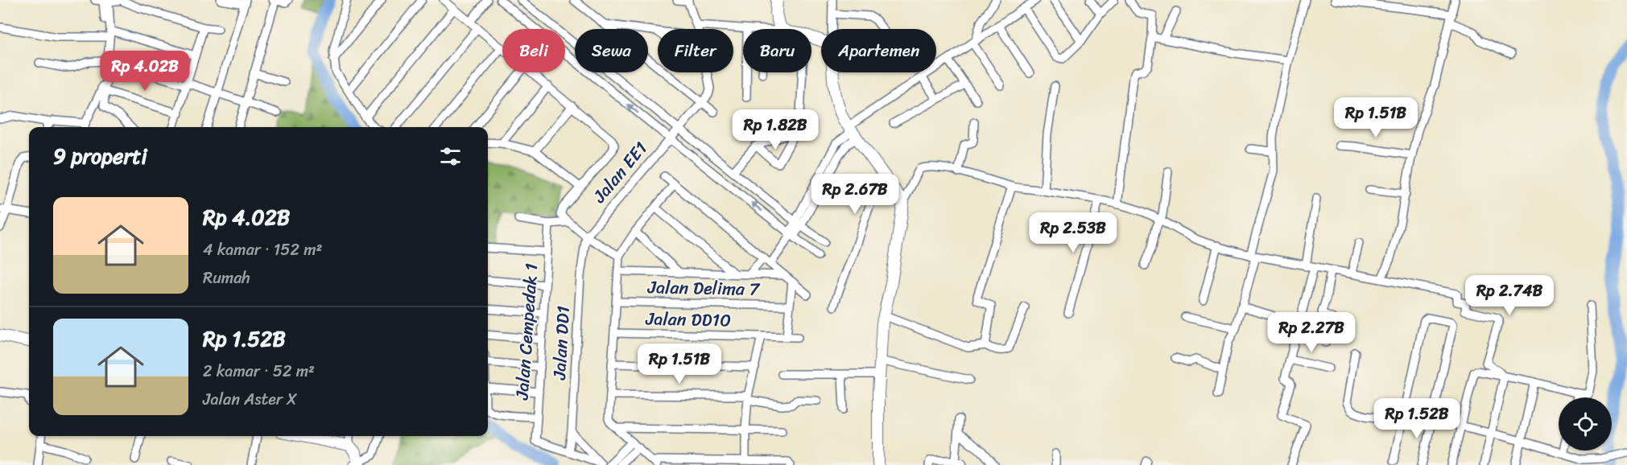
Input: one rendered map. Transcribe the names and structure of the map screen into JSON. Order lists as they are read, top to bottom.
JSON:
{
  "streets": {
    "street": [
      "Jalan EE1",
      "Jalan Delima 7",
      "Jalan DD10",
      "Jalan Cempedak 1",
      "Jalan DD1"
    ]
  },
  "crossings": [
    ["Jalan EE1", "Jalan DD1"],
    ["Jalan Cempedak 1", "Jalan DD1"]
  ],
  "page": {
    "chip": [
      "Beli",
      "Sewa",
      "Filter",
      "Baru",
      "Apartemen"
    ],
    "price": [
      "Rp 4.02B",
      "Rp 1.51B",
      "Rp 1.82B",
      "Rp 2.67B",
      "Rp 2.53B",
      "Rp 2.74B",
      "Rp 2.27B",
      "Rp 1.51B",
      "Rp 1.52B"
    ],
    "heading": "9 properti",
    "list": [
      {
        "name": "Rp 4.02B",
        "note": "4 kamar · 152 m² · Rumah"
      },
      {
        "name": "Rp 1.52B",
        "note": "2 kamar · 52 m² · Jalan Aster X"
      }
    ]
  }
}
